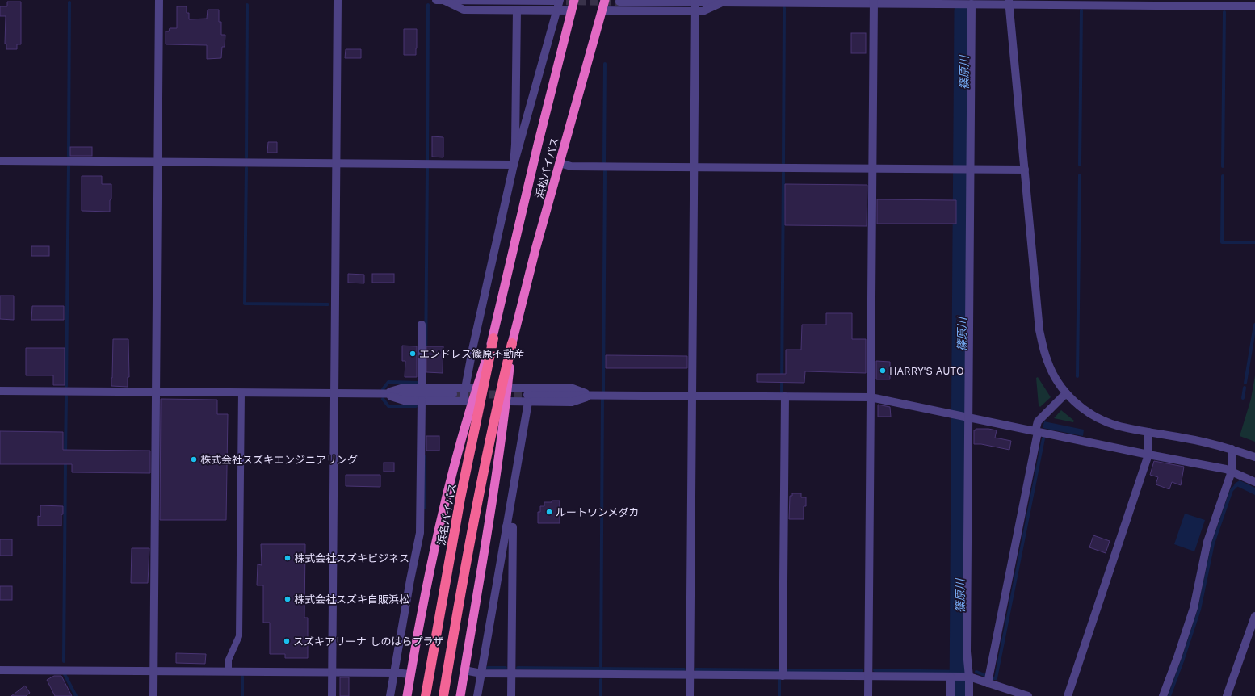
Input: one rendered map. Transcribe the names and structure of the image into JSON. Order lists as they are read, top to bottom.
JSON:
{
  "streets": {
    "highway": ["浜松バイパス", "浜名バイパス"]
  },
  "crossings": [
    ["浜松バイパス", "浜名バイパス"]
  ],
  "water": ["篠原川"],
  "places": [
    "エンドレス篠原不動産",
    "HARRY'S AUTO",
    "株式会社スズキエンジニアリング",
    "ルートワンメダカ",
    "株式会社スズキビジネス",
    "株式会社スズキ自販浜松",
    "スズキアリーナ しのはらプラザ"
  ]
}
